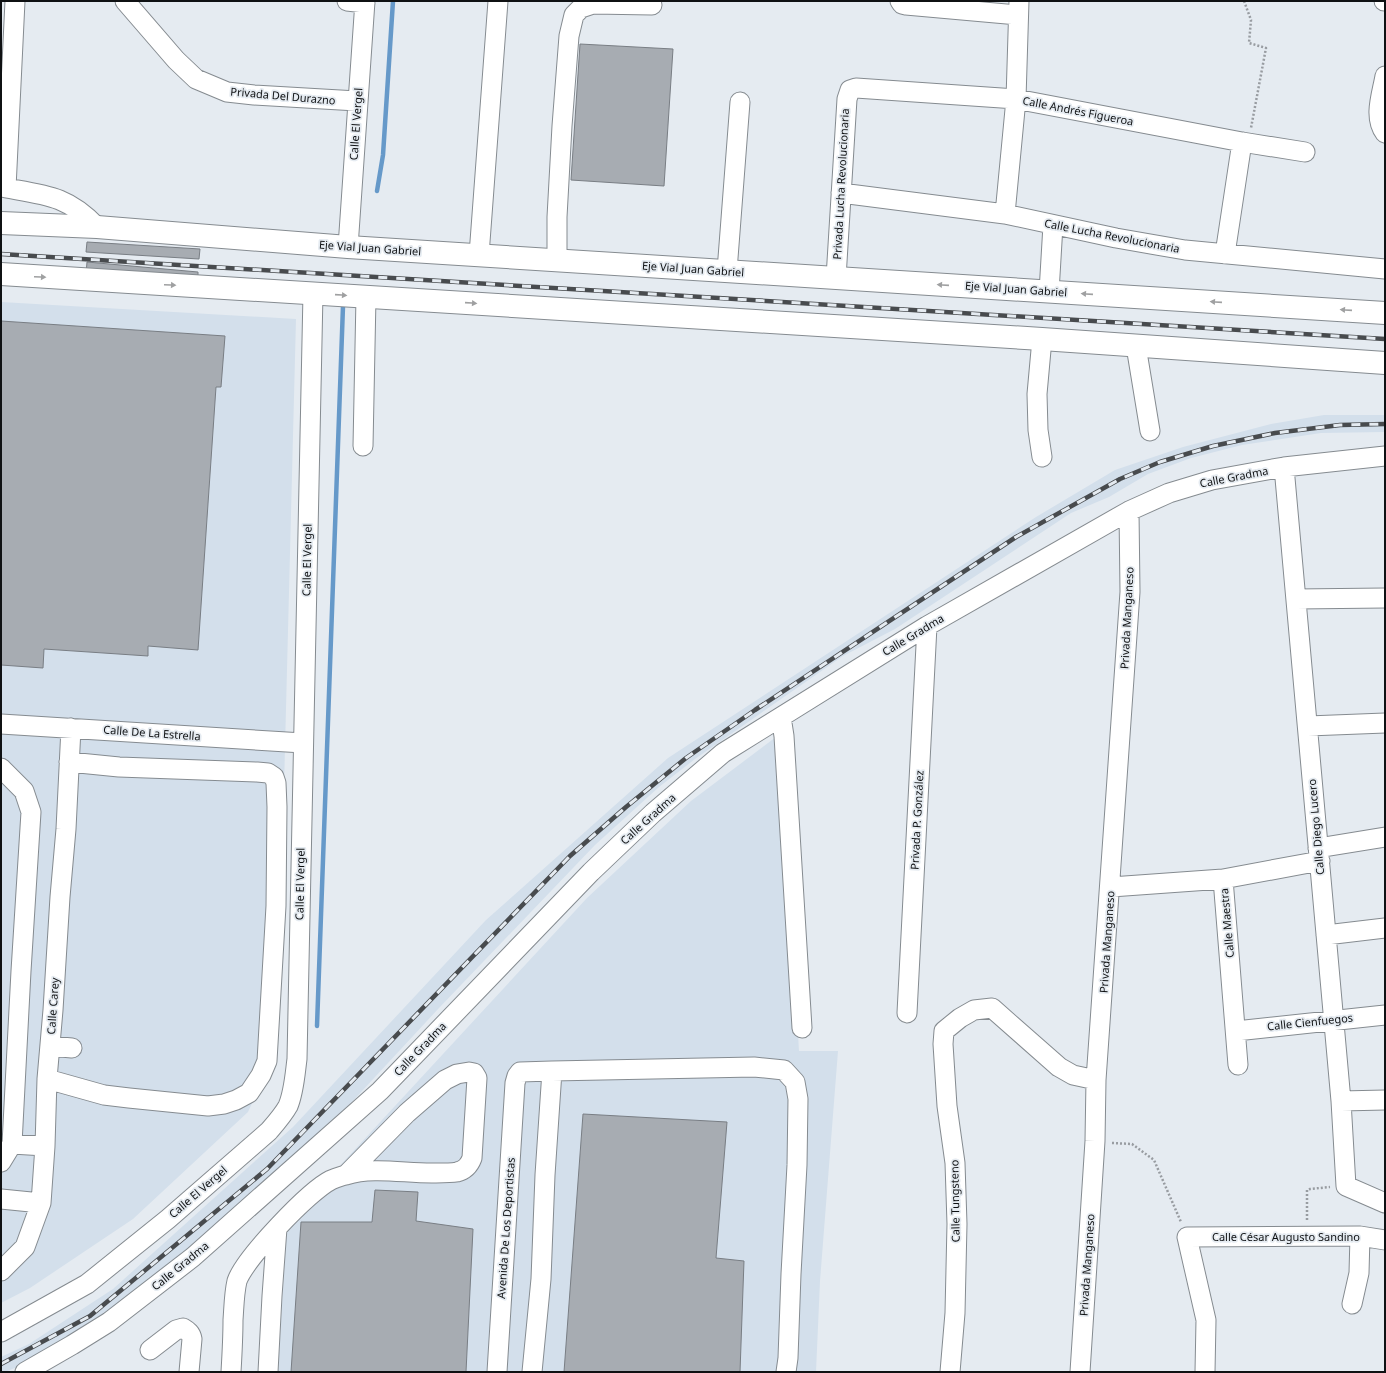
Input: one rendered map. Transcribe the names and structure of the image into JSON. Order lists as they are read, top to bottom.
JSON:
{
  "streets": {
    "main road": ["Eje Vial Juan Gabriel"],
    "street": [
      "Privada Del Durazno",
      "Calle Andrés Figueroa",
      "Calle El Vergel",
      "Privada Lucha Revolucionaria",
      "Calle Lucha Revolucionaria",
      "Calle Gradma",
      "Privada Manganeso",
      "Calle De La Estrella",
      "Privada P. González",
      "Calle Diego Lucero",
      "Calle Maestra",
      "Calle Carey",
      "Calle Cienfuegos",
      "Calle Tungsteno",
      "Avenida De Los Deportistas",
      "Calle César Augusto Sandino"
    ]
  },
  "crossings": [
    ["Privada Del Durazno", "Calle El Vergel"],
    ["Calle Andrés Figueroa", "Privada Lucha Revolucionaria"],
    ["Calle El Vergel", "Eje Vial Juan Gabriel"],
    ["Calle El Vergel", "Calle De La Estrella"],
    ["Privada Lucha Revolucionaria", "Calle Lucha Revolucionaria"],
    ["Privada Lucha Revolucionaria", "Eje Vial Juan Gabriel"],
    ["Calle Gradma", "Privada Manganeso"],
    ["Calle Gradma", "Privada P. González"],
    ["Calle Gradma", "Calle Diego Lucero"],
    ["Privada Manganeso", "Calle Tungsteno"],
    ["Calle De La Estrella", "Calle Carey"],
    ["Calle Diego Lucero", "Calle Maestra"],
    ["Calle Diego Lucero", "Calle Cienfuegos"],
    ["Calle Maestra", "Calle Cienfuegos"]
  ]
}
